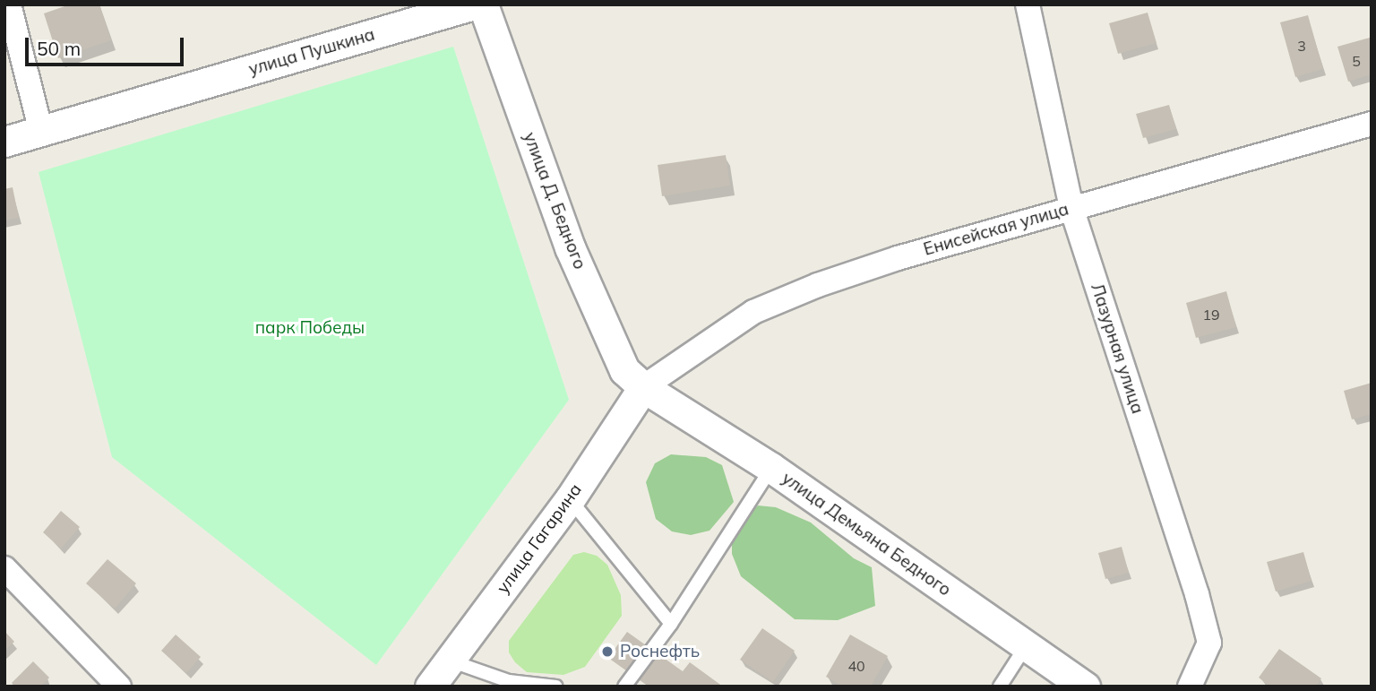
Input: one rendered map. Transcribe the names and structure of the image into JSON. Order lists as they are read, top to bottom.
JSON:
{
  "streets": {
    "street": [
      "улица Пушкина",
      "улица Д. Бедного",
      "Енисейская улица",
      "Лазурная улица",
      "улица Демьяна Бедного",
      "улица Гагарина"
    ]
  },
  "crossings": [
    ["улица Д. Бедного", "Енисейская улица"],
    ["улица Д. Бедного", "улица Демьяна Бедного"],
    ["улица Д. Бедного", "улица Гагарина"],
    ["Енисейская улица", "Лазурная улица"],
    ["Енисейская улица", "улица Демьяна Бедного"],
    ["Енисейская улица", "улица Гагарина"],
    ["улица Демьяна Бедного", "улица Гагарина"]
  ],
  "parks": ["парк Победы"],
  "places": ["Роснефть"],
  "house_numbers": [
    "3",
    "5",
    "19",
    "40"
  ],
  "scale_bar": "50 m"
}
